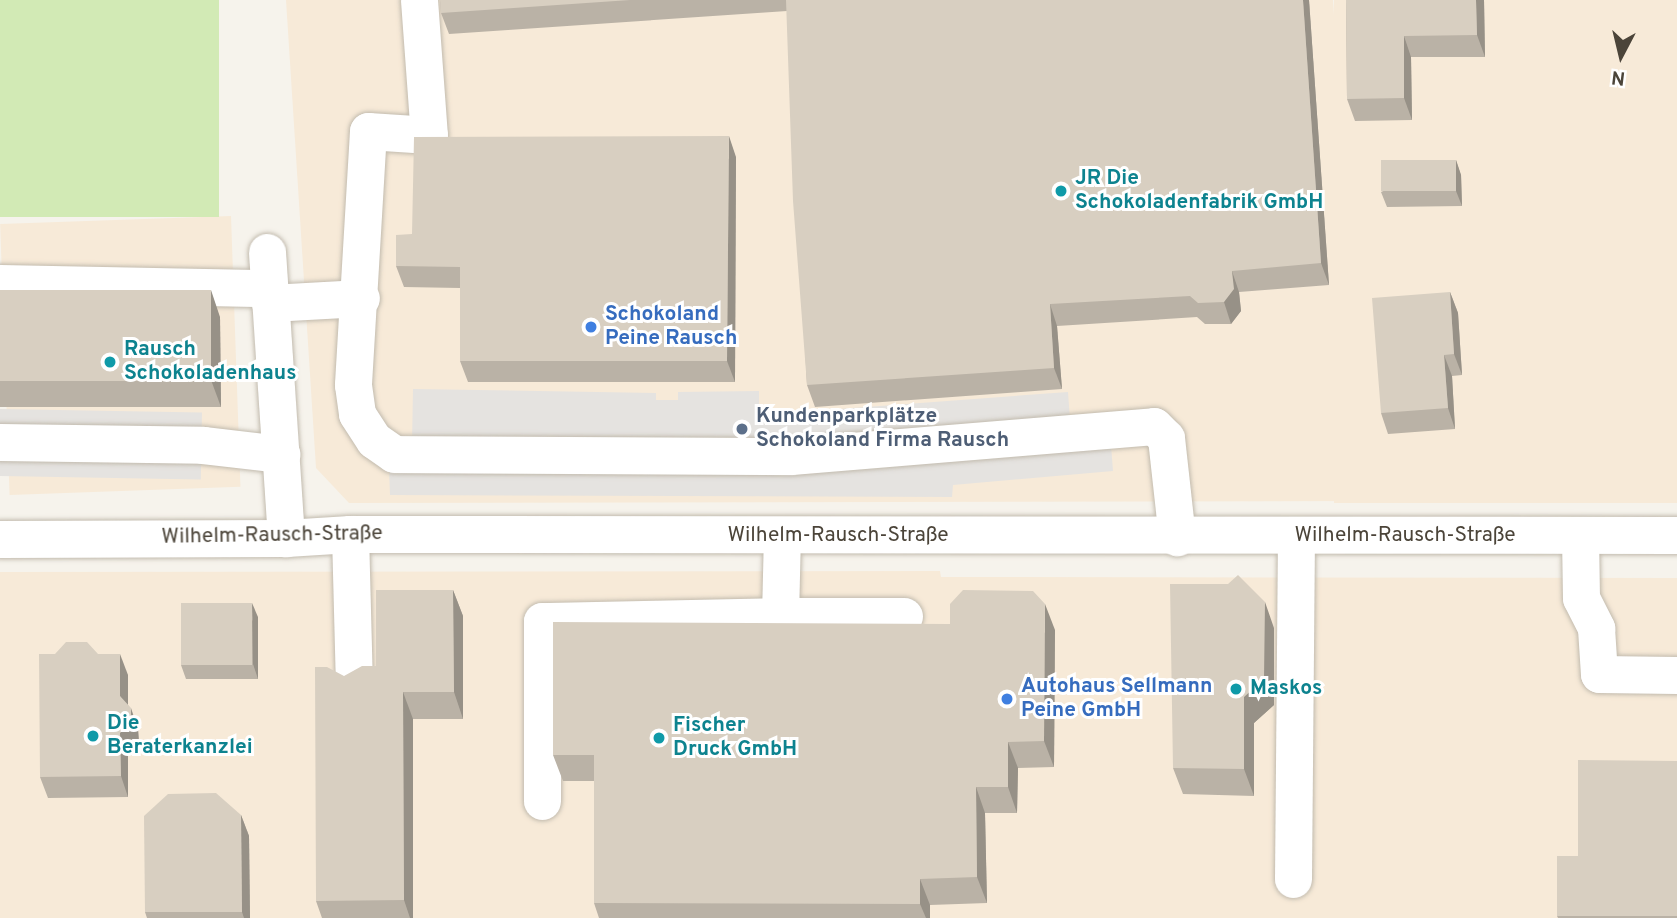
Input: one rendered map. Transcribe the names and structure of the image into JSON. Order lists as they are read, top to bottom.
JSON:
{
  "streets": {
    "street": ["Wilhelm-Rausch-Straße"]
  },
  "places": [
    "JR Die Schokoladenfabrik GmbH",
    "Schokoland Peine Rausch",
    "Rausch Schokoladenhaus",
    "Kundenparkplätze Schokoland Firma Rausch",
    "Maskos",
    "Autohaus Sellmann Peine GmbH",
    "Die Beraterkanzlei",
    "Fischer Druck GmbH"
  ],
  "north": "bottom"
}
